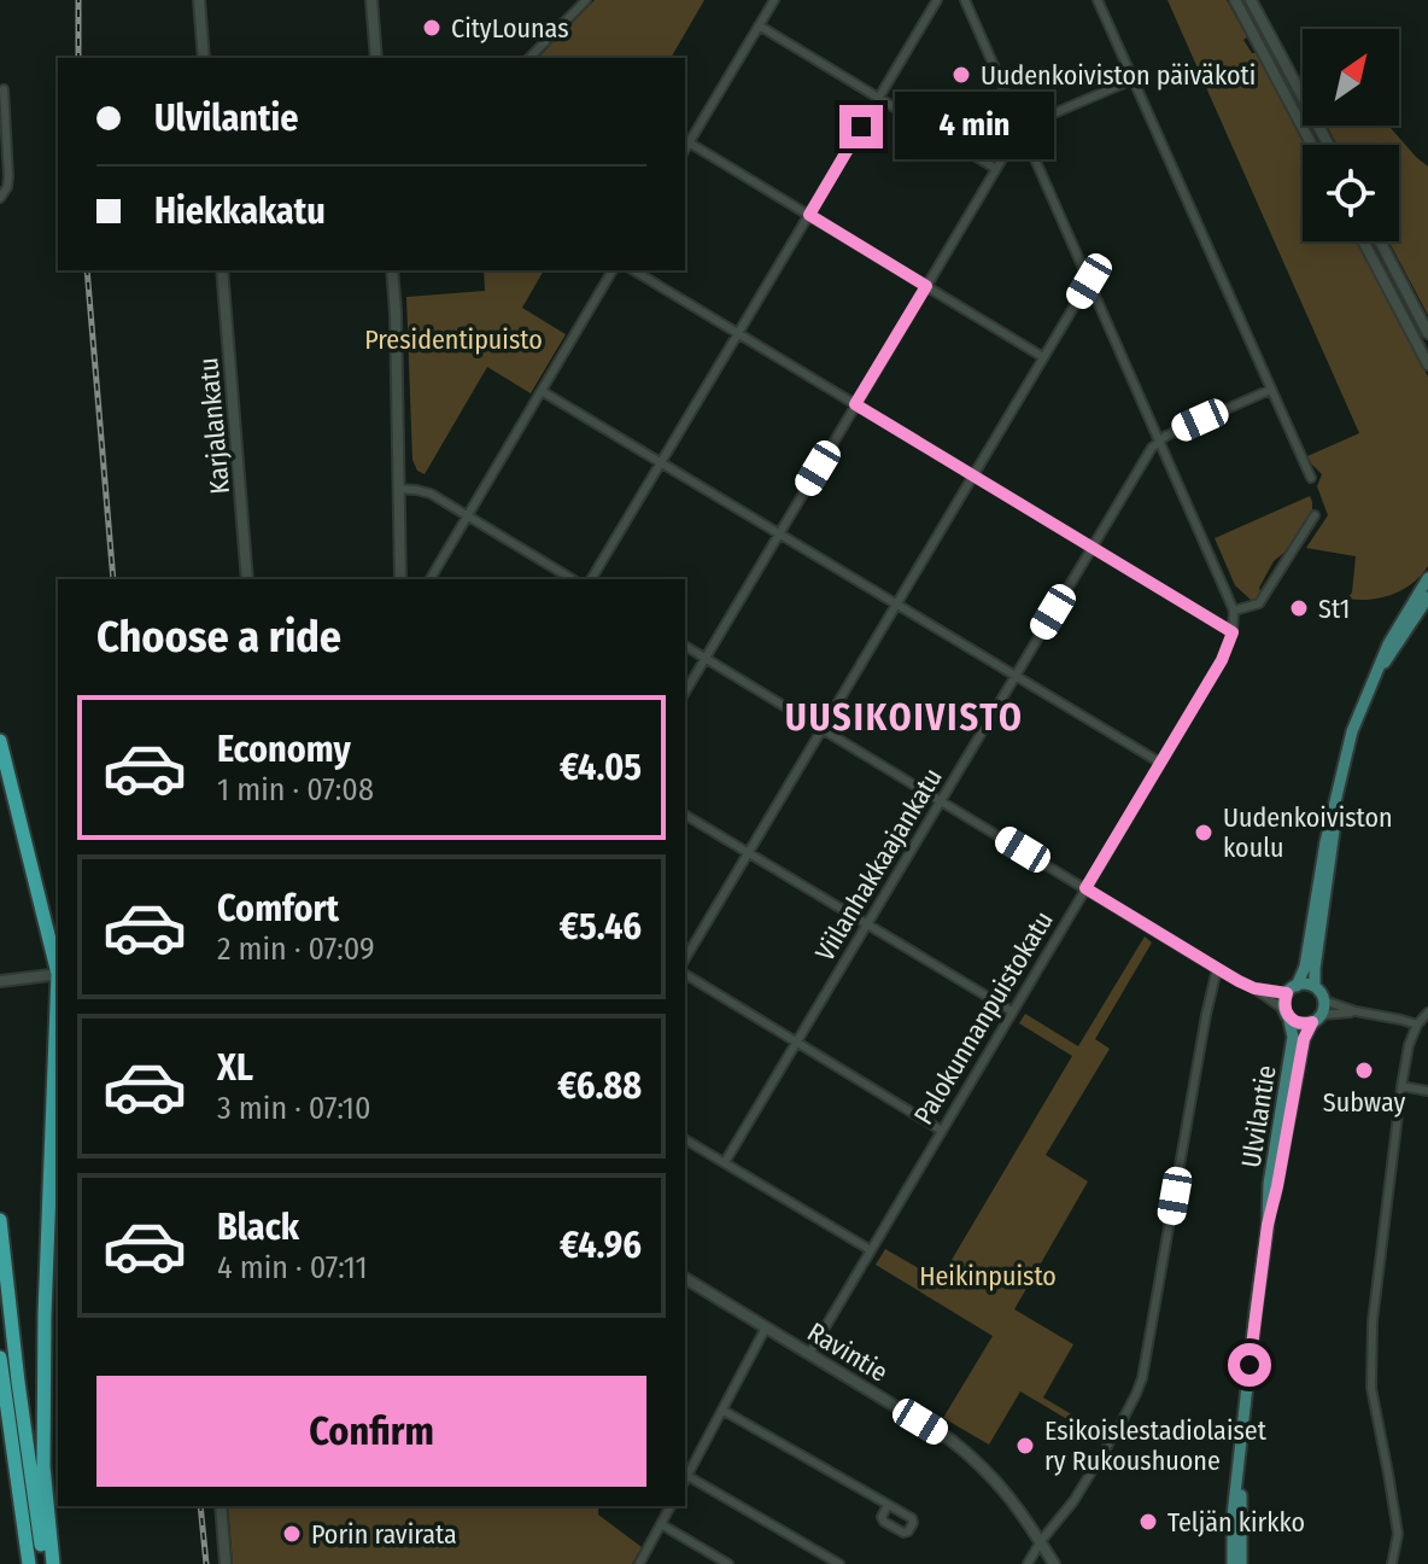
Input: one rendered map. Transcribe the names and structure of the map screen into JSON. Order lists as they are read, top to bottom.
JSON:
{
  "streets": {
    "main road": ["Karjalankatu", "Ulvilantie", "Ravintie"],
    "street": ["Viilanhakkaajankatu", "Palokunnanpuistokatu"]
  },
  "crossings": [
    ["Palokunnanpuistokatu", "Ravintie"]
  ],
  "districts": ["UUSIKOIVISTO"],
  "parks": ["Presidentipuisto", "Heikinpuisto"],
  "places": [
    "CityLounas",
    "Uudenkoiviston päiväkoti",
    "St1",
    "Uudenkoiviston koulu",
    "Subway",
    "Esikoislestadiolaiset ry Rukoushuone",
    "Teljän kirkko",
    "Porin ravirata"
  ],
  "north": "top right",
  "page": {
    "banner": ["Ulvilantie", "Hiekkakatu"],
    "bubble": "4 min",
    "heading": "Choose a ride",
    "list": [
      {
        "name": "Economy",
        "note": "1 min · 07:08",
        "value": "€4.05"
      },
      {
        "name": "Comfort",
        "note": "2 min · 07:09",
        "value": "€5.46"
      },
      {
        "name": "XL",
        "note": "3 min · 07:10",
        "value": "€6.88"
      },
      {
        "name": "Black",
        "note": "4 min · 07:11",
        "value": "€4.96"
      }
    ],
    "buttons": "Confirm"
  }
}
